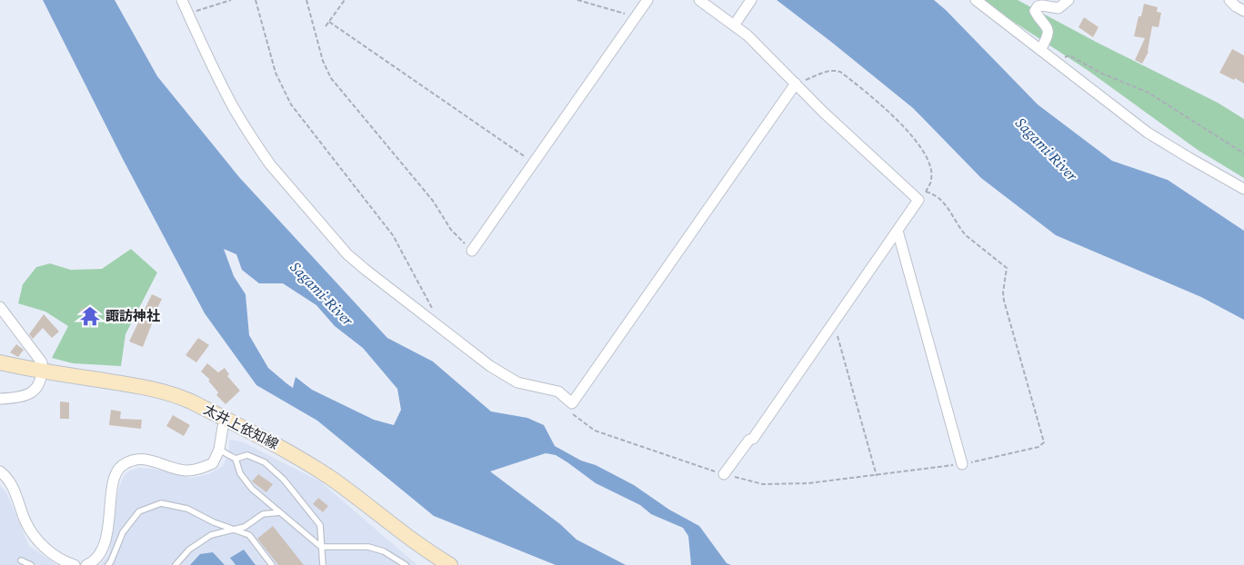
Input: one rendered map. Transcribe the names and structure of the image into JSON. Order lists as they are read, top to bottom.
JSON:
{
  "streets": {
    "main road": ["太井上依知線"]
  },
  "water": ["Sagami River", "Sagami-River"],
  "places": {
    "temple": ["諏訪神社"]
  }
}
